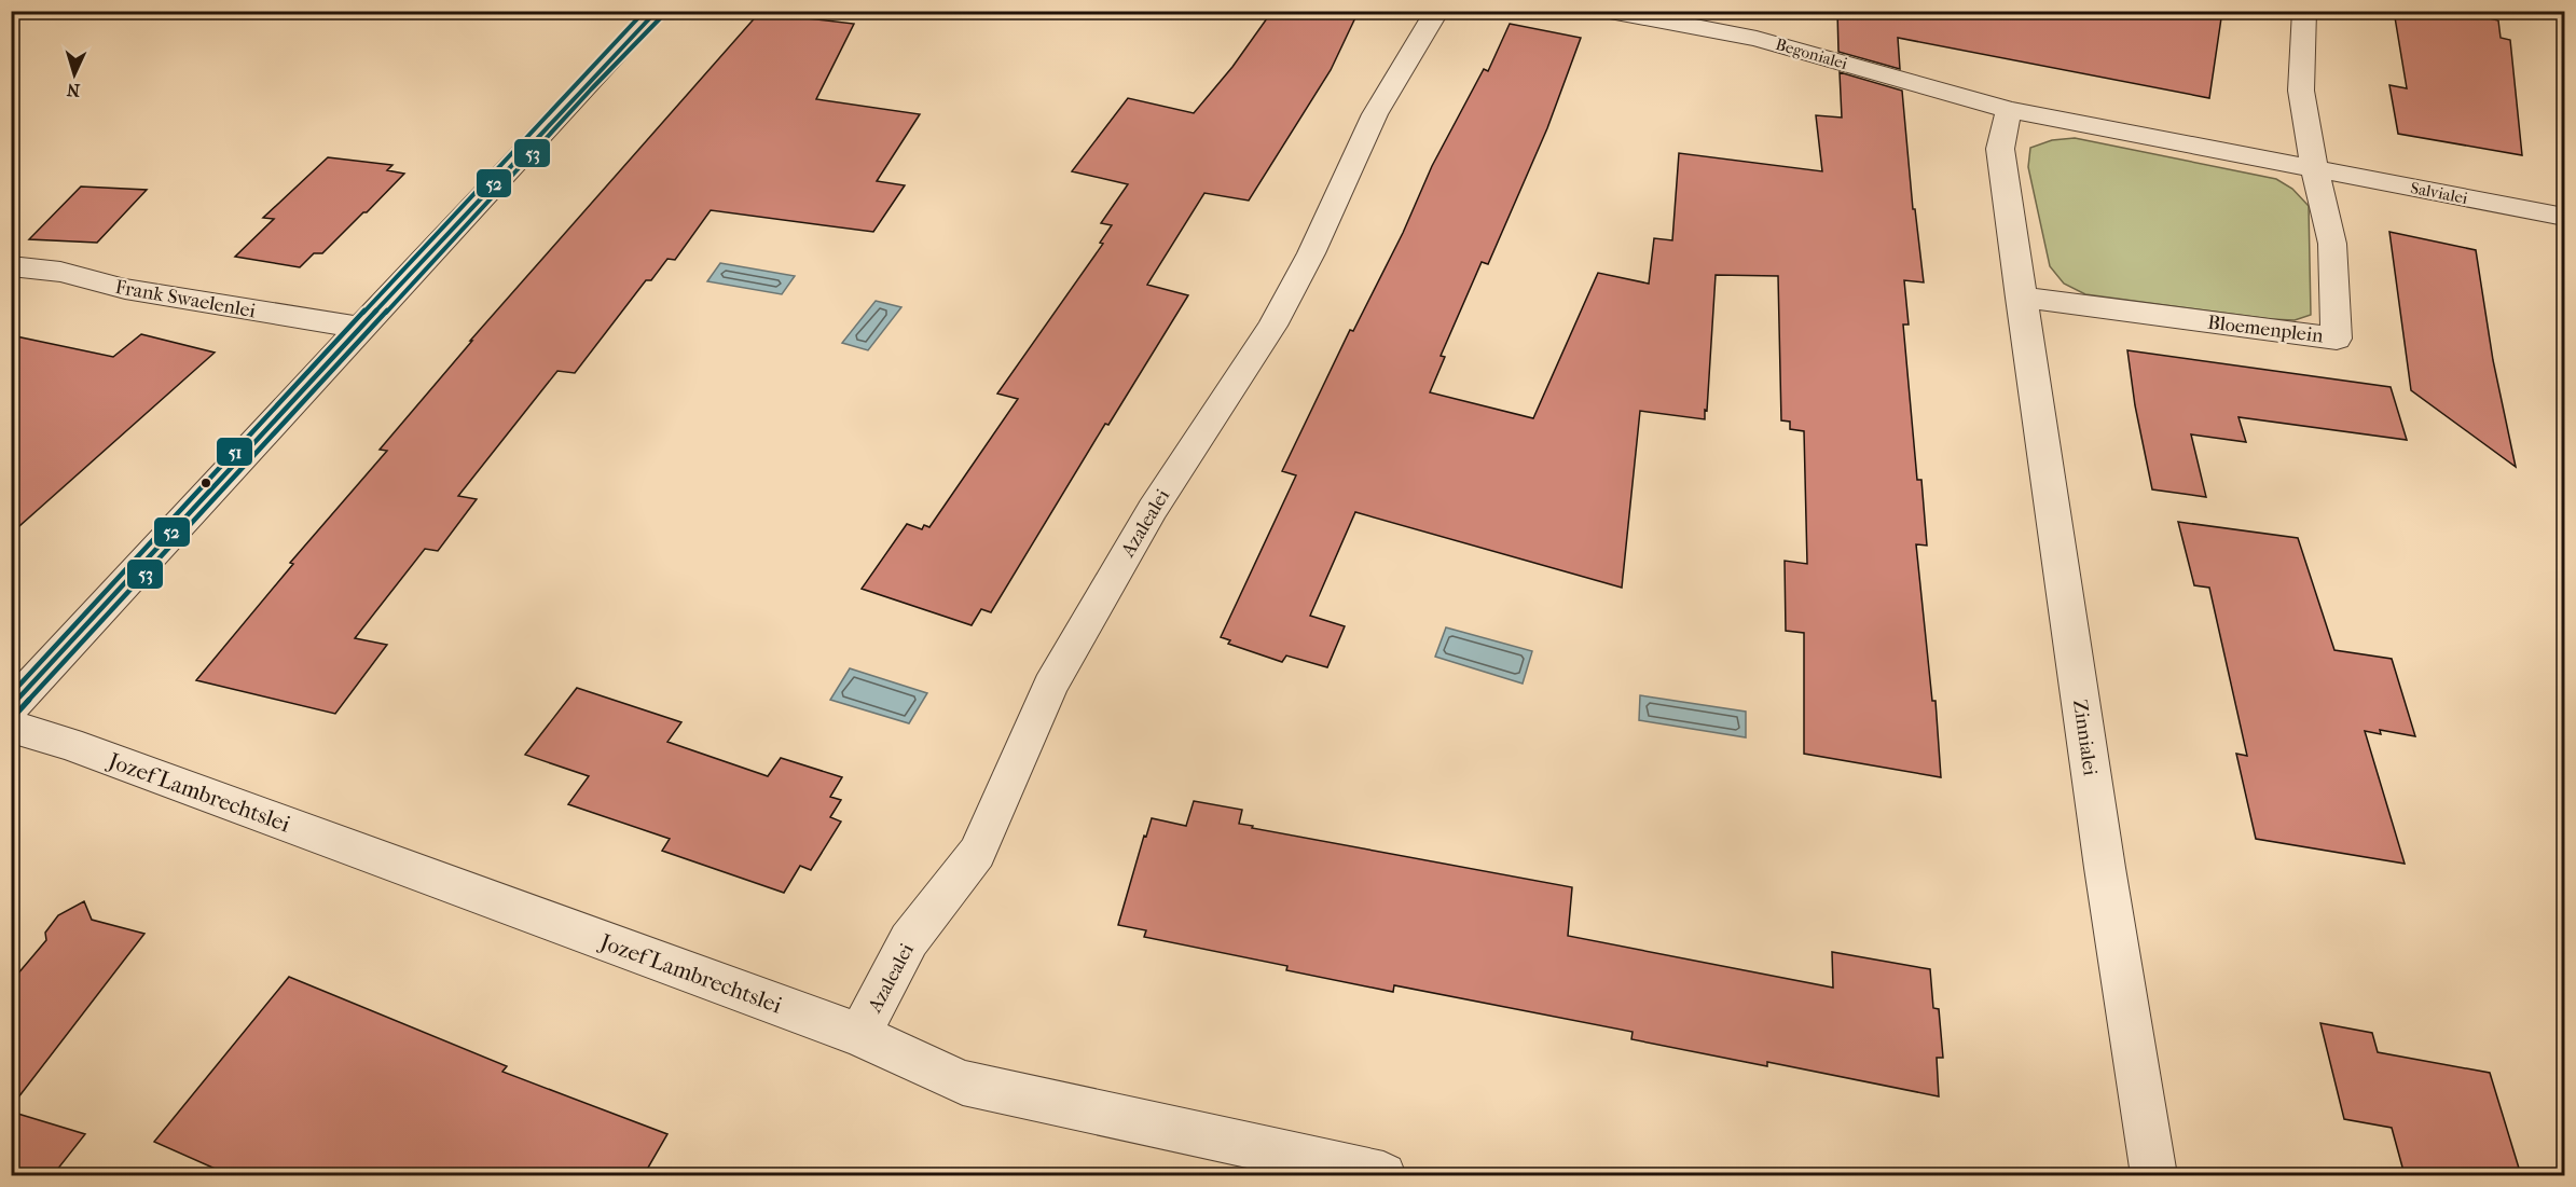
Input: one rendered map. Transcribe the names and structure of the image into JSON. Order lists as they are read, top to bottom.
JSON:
{
  "streets": {
    "street": [
      "Begonialei",
      "Salvialei",
      "Frank Swaelenlei",
      "Bloemenplein",
      "Azalealei",
      "Zinnialei",
      "Jozef Lambrechtslei"
    ]
  },
  "crossings": [
    ["Salvialei", "Bloemenplein"],
    ["Bloemenplein", "Zinnialei"],
    ["Azalealei", "Jozef Lambrechtslei"]
  ],
  "lines": ["transit line 52", "transit line 51", "transit line 53"],
  "north": "bottom"
}
